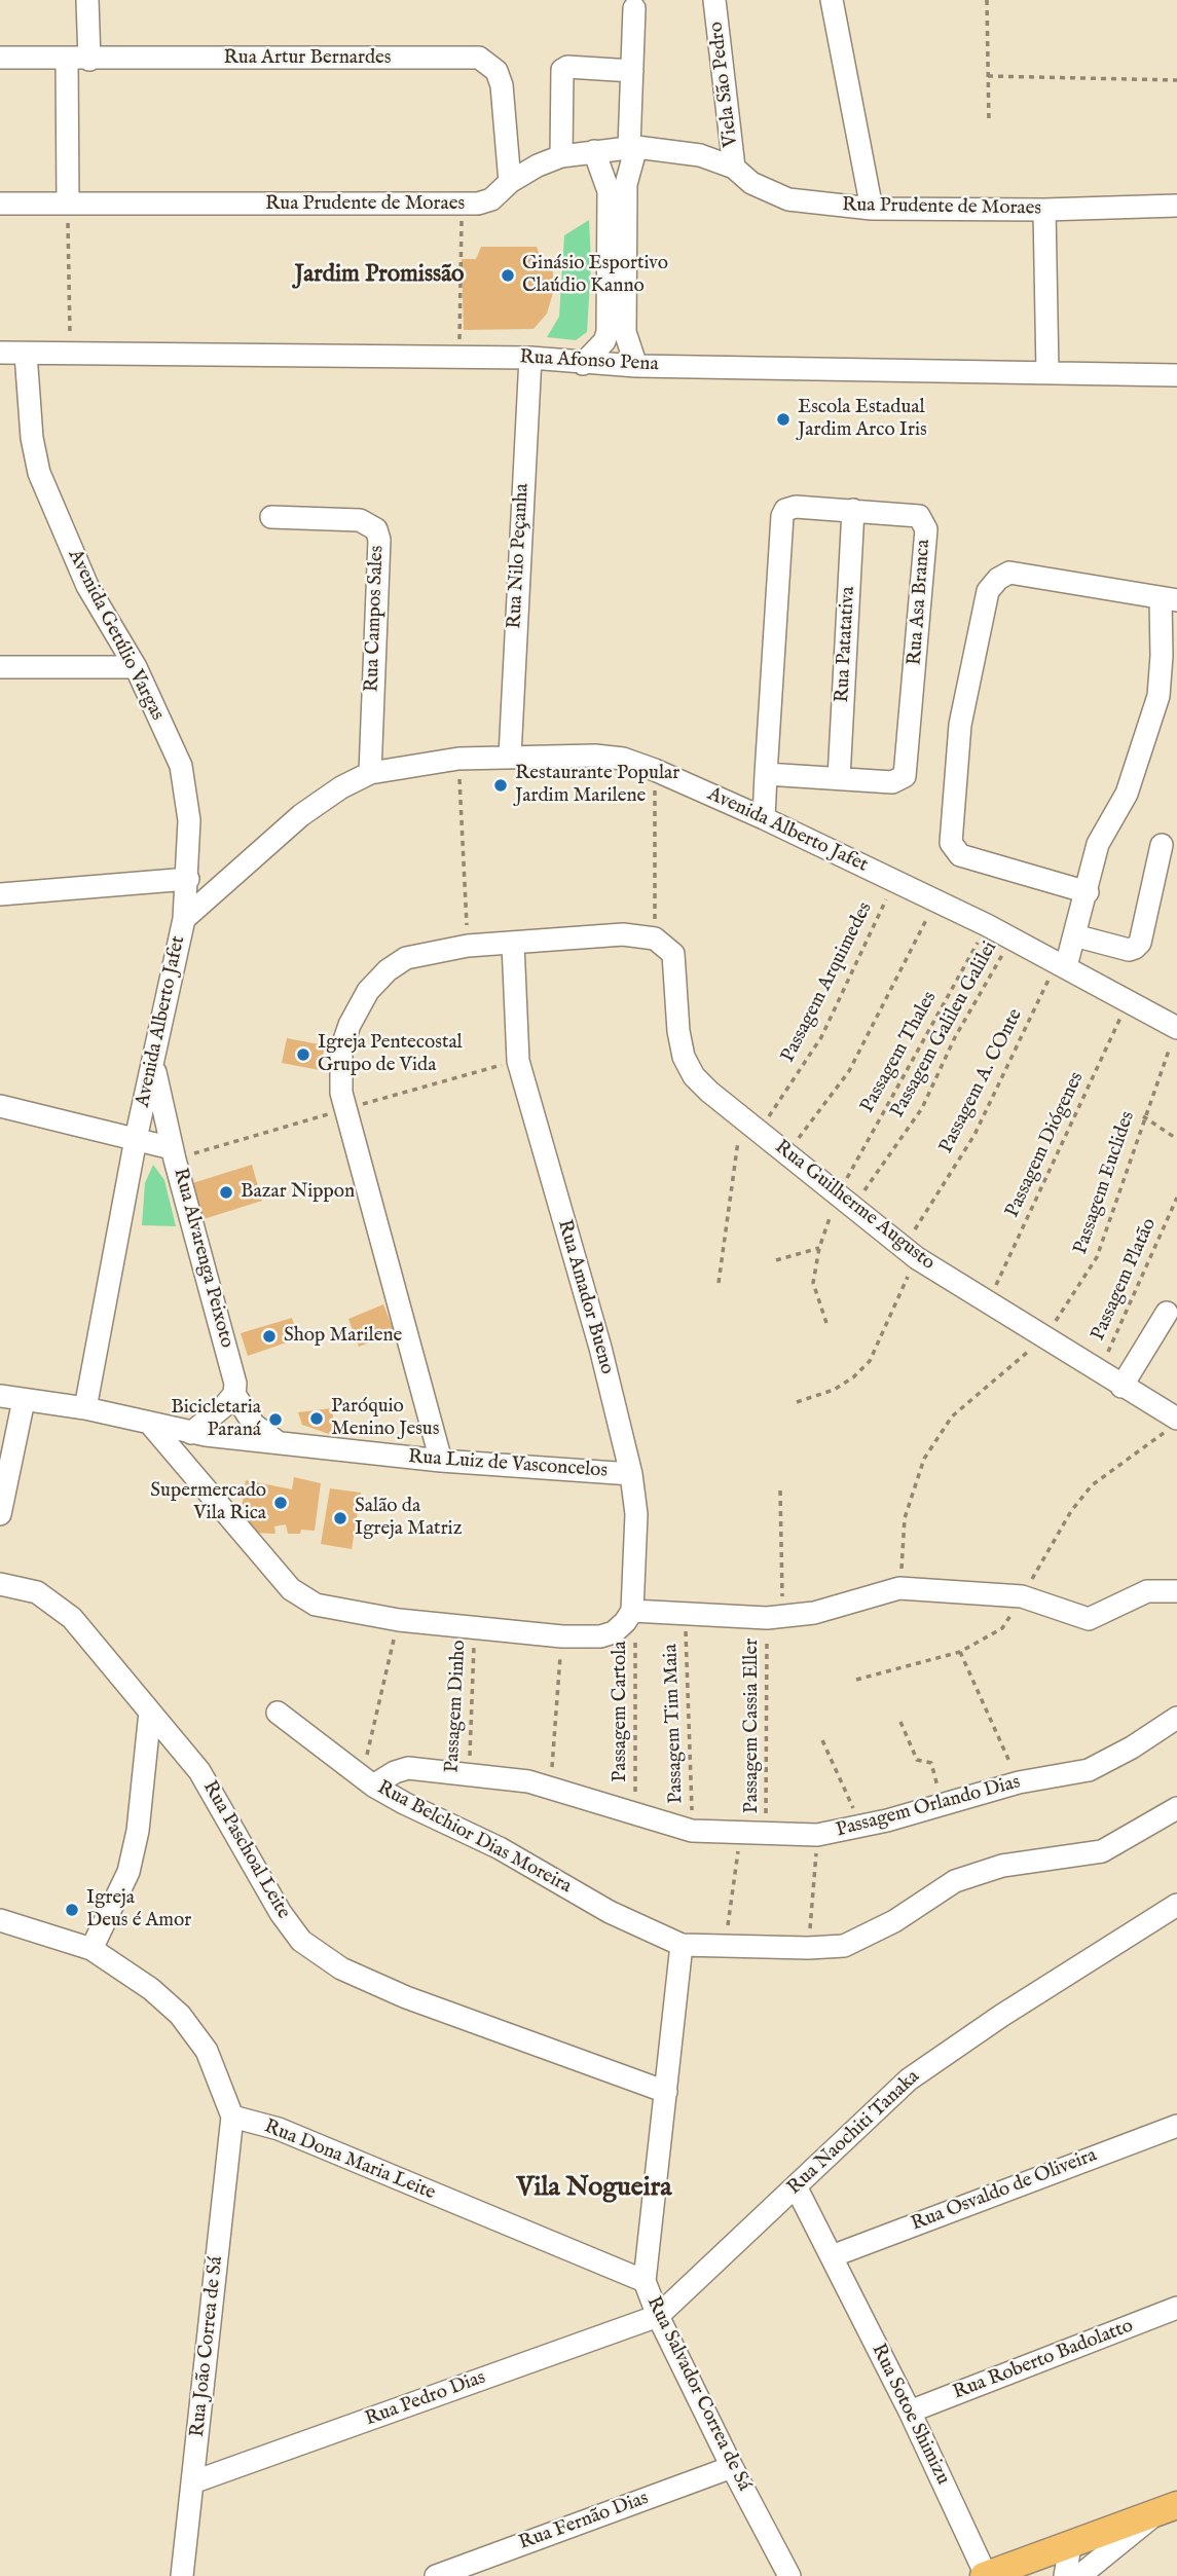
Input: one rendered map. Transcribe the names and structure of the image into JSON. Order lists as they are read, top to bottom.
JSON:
{
  "streets": {
    "street": [
      "Rua Artur Bernardes",
      "Viela São Pedro",
      "Rua Prudente de Moraes",
      "Rua Afonso Pena",
      "Rua Nilo Peçanha",
      "Rua Asa Branca",
      "Rua Campos Sales",
      "Avenida Getúlio Vargas",
      "Rua Patatativa",
      "Avenida Alberto Jafet",
      "Rua Guilherme Augusto",
      "Rua Alvarenga Peixoto",
      "Rua Amador Bueno",
      "Rua Luiz de Vasconcelos",
      "Passagem Orlando Dias",
      "Rua Belchior Dias Moreira",
      "Rua Paschoal Leite",
      "Rua Naochiti Tanaka",
      "Rua Dona Maria Leite",
      "Rua Osvaldo de Oliveira",
      "Rua João Correa de Sá",
      "Rua Roberto Badolatto",
      "Rua Salvador Correa de Sá",
      "Rua Pedro Dias",
      "Rua Sotoe Shimizu",
      "Rua Fernão Dias"
    ],
    "path": [
      "Passagem Arquimedes",
      "Passagem Galileu Galilei",
      "Passagem Thales",
      "Passagem A. COnte",
      "Passagem Diógenes",
      "Passagem Euclides",
      "Passagem Platão",
      "Passagem Dinho",
      "Passagem Cartola",
      "Passagem Tim Maia",
      "Passagem Cassia Eller"
    ]
  },
  "crossings": [
    ["Rua Artur Bernardes", "Rua Prudente de Moraes"],
    ["Viela São Pedro", "Rua Prudente de Moraes"],
    ["Rua Afonso Pena", "Rua Nilo Peçanha"],
    ["Rua Afonso Pena", "Avenida Getúlio Vargas"],
    ["Rua Nilo Peçanha", "Avenida Alberto Jafet"],
    ["Rua Asa Branca", "Rua Patatativa"],
    ["Rua Asa Branca", "Avenida Alberto Jafet"],
    ["Rua Campos Sales", "Avenida Alberto Jafet"],
    ["Avenida Getúlio Vargas", "Avenida Alberto Jafet"],
    ["Avenida Alberto Jafet", "Passagem Arquimedes"],
    ["Avenida Alberto Jafet", "Passagem Galileu Galilei"],
    ["Avenida Alberto Jafet", "Passagem Thales"],
    ["Avenida Alberto Jafet", "Passagem A. COnte"],
    ["Avenida Alberto Jafet", "Passagem Diógenes"],
    ["Avenida Alberto Jafet", "Passagem Euclides"],
    ["Avenida Alberto Jafet", "Rua Alvarenga Peixoto"],
    ["Avenida Alberto Jafet", "Rua Luiz de Vasconcelos"],
    ["Passagem Arquimedes", "Rua Guilherme Augusto"],
    ["Passagem Galileu Galilei", "Passagem Thales"],
    ["Passagem Galileu Galilei", "Rua Guilherme Augusto"],
    ["Passagem Thales", "Rua Guilherme Augusto"],
    ["Passagem A. COnte", "Rua Guilherme Augusto"],
    ["Passagem Diógenes", "Rua Guilherme Augusto"],
    ["Passagem Euclides", "Rua Guilherme Augusto"],
    ["Rua Guilherme Augusto", "Passagem Platão"],
    ["Rua Amador Bueno", "Rua Luiz de Vasconcelos"],
    ["Rua Amador Bueno", "Passagem Cartola"],
    ["Passagem Dinho", "Passagem Orlando Dias"],
    ["Passagem Cartola", "Passagem Orlando Dias"],
    ["Passagem Tim Maia", "Passagem Orlando Dias"],
    ["Passagem Cassia Eller", "Passagem Orlando Dias"],
    ["Passagem Orlando Dias", "Rua Belchior Dias Moreira"],
    ["Rua Belchior Dias Moreira", "Rua Salvador Correa de Sá"],
    ["Rua Paschoal Leite", "Rua Salvador Correa de Sá"],
    ["Rua Naochiti Tanaka", "Rua Salvador Correa de Sá"],
    ["Rua Naochiti Tanaka", "Rua Pedro Dias"],
    ["Rua Naochiti Tanaka", "Rua Sotoe Shimizu"],
    ["Rua Dona Maria Leite", "Rua João Correa de Sá"],
    ["Rua Dona Maria Leite", "Rua Salvador Correa de Sá"],
    ["Rua Osvaldo de Oliveira", "Rua Sotoe Shimizu"],
    ["Rua João Correa de Sá", "Rua Pedro Dias"],
    ["Rua Roberto Badolatto", "Rua Sotoe Shimizu"],
    ["Rua Salvador Correa de Sá", "Rua Pedro Dias"],
    ["Rua Salvador Correa de Sá", "Rua Fernão Dias"]
  ],
  "districts": ["Jardim Promissão", "Vila Nogueira"],
  "places": [
    "Ginásio Esportivo Claúdio Kanno",
    "Escola Estadual Jardim Arco Iris",
    "Restaurante Popular Jardim Marilene",
    "Igreja Pentecostal Grupo de Vida",
    "Bazar Nippon",
    "Shop Marilene",
    "Paróquio Menino Jesus",
    "Bicicletaria Paraná",
    "Supermercado Vila Rica",
    "Salão da Igreja Matriz",
    "Igreja Deus é Amor"
  ]
}
